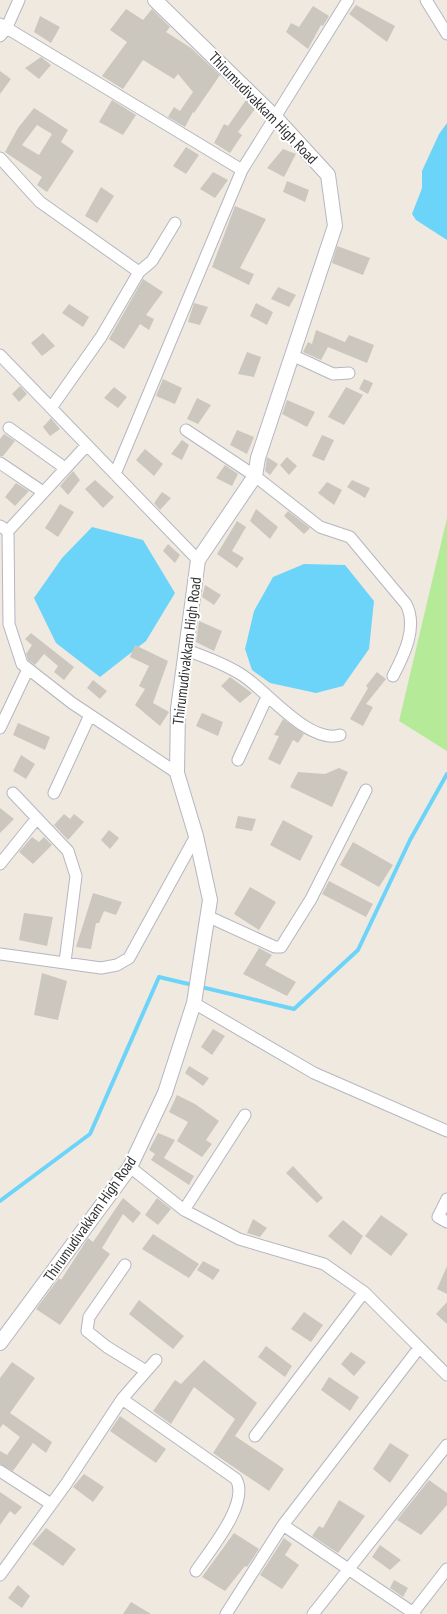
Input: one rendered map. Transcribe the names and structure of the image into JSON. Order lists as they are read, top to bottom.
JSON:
{
  "streets": {
    "street": ["Thirumudivakkam High Road"]
  }
}
